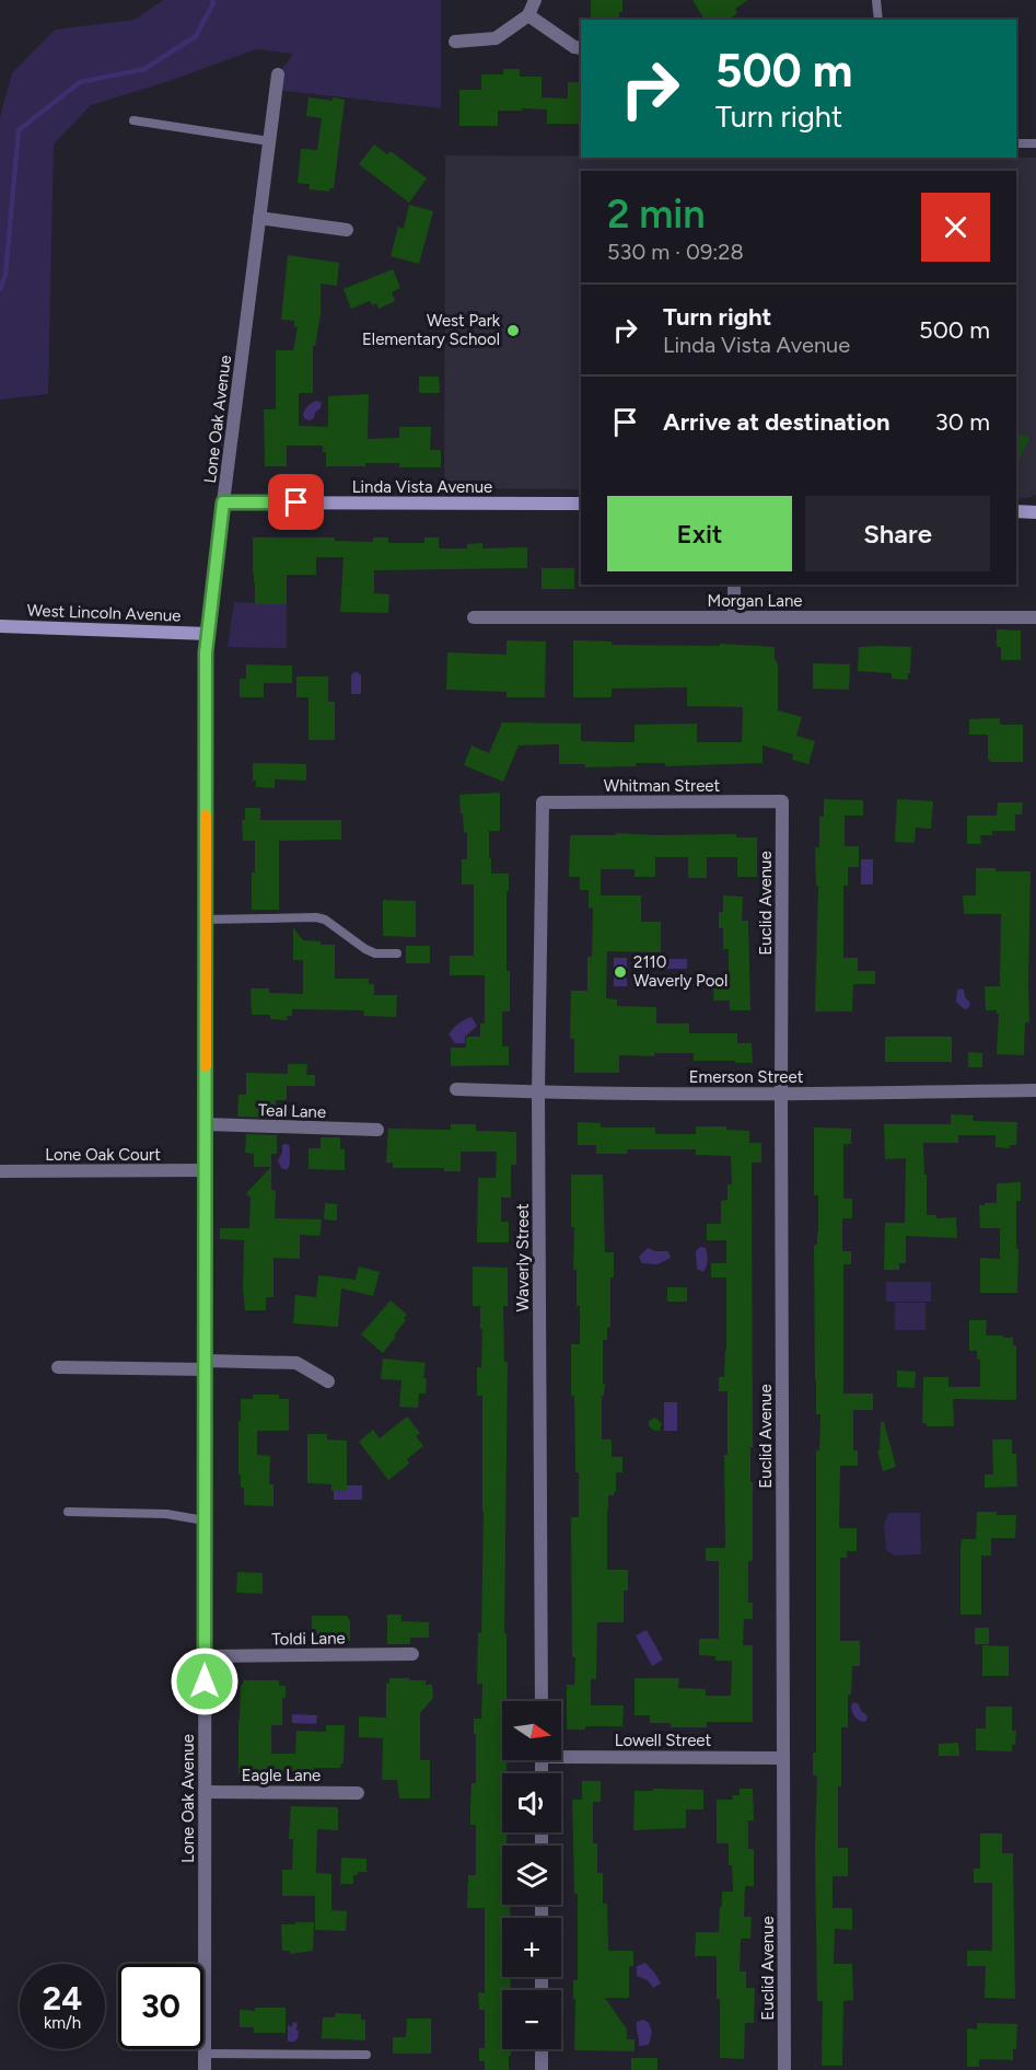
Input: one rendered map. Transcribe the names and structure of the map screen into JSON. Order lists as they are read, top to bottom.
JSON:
{
  "streets": {
    "street": [
      "Lone Oak Avenue",
      "Linda Vista Avenue",
      "Morgan Lane",
      "West Lincoln Avenue",
      "Whitman Street",
      "Euclid Avenue",
      "Emerson Street",
      "Teal Lane",
      "Lone Oak Court",
      "Waverly Street",
      "Toldi Lane",
      "Lowell Street",
      "Eagle Lane"
    ]
  },
  "crossings": [
    ["Lone Oak Avenue", "Linda Vista Avenue"],
    ["Lone Oak Avenue", "West Lincoln Avenue"],
    ["Lone Oak Avenue", "Teal Lane"],
    ["Lone Oak Avenue", "Lone Oak Court"],
    ["Lone Oak Avenue", "Toldi Lane"],
    ["Lone Oak Avenue", "Eagle Lane"],
    ["Whitman Street", "Euclid Avenue"],
    ["Whitman Street", "Waverly Street"],
    ["Euclid Avenue", "Emerson Street"],
    ["Euclid Avenue", "Lowell Street"],
    ["Emerson Street", "Waverly Street"]
  ],
  "places": ["West Park Elementary School", "2110 Waverly Pool"],
  "north": "right",
  "page": {
    "turn": ["500 m", "Turn right"],
    "heading": ["2 min", "530 m · 09:28"],
    "list": [
      {
        "name": "Turn right",
        "note": "Linda Vista Avenue",
        "value": "500 m"
      },
      {
        "name": "Arrive at destination",
        "value": "30 m"
      }
    ],
    "buttons": ["Exit", "Share"],
    "map_buttons": ["+", "−"],
    "speed": "24 km/h",
    "limit": "30"
  }
}
